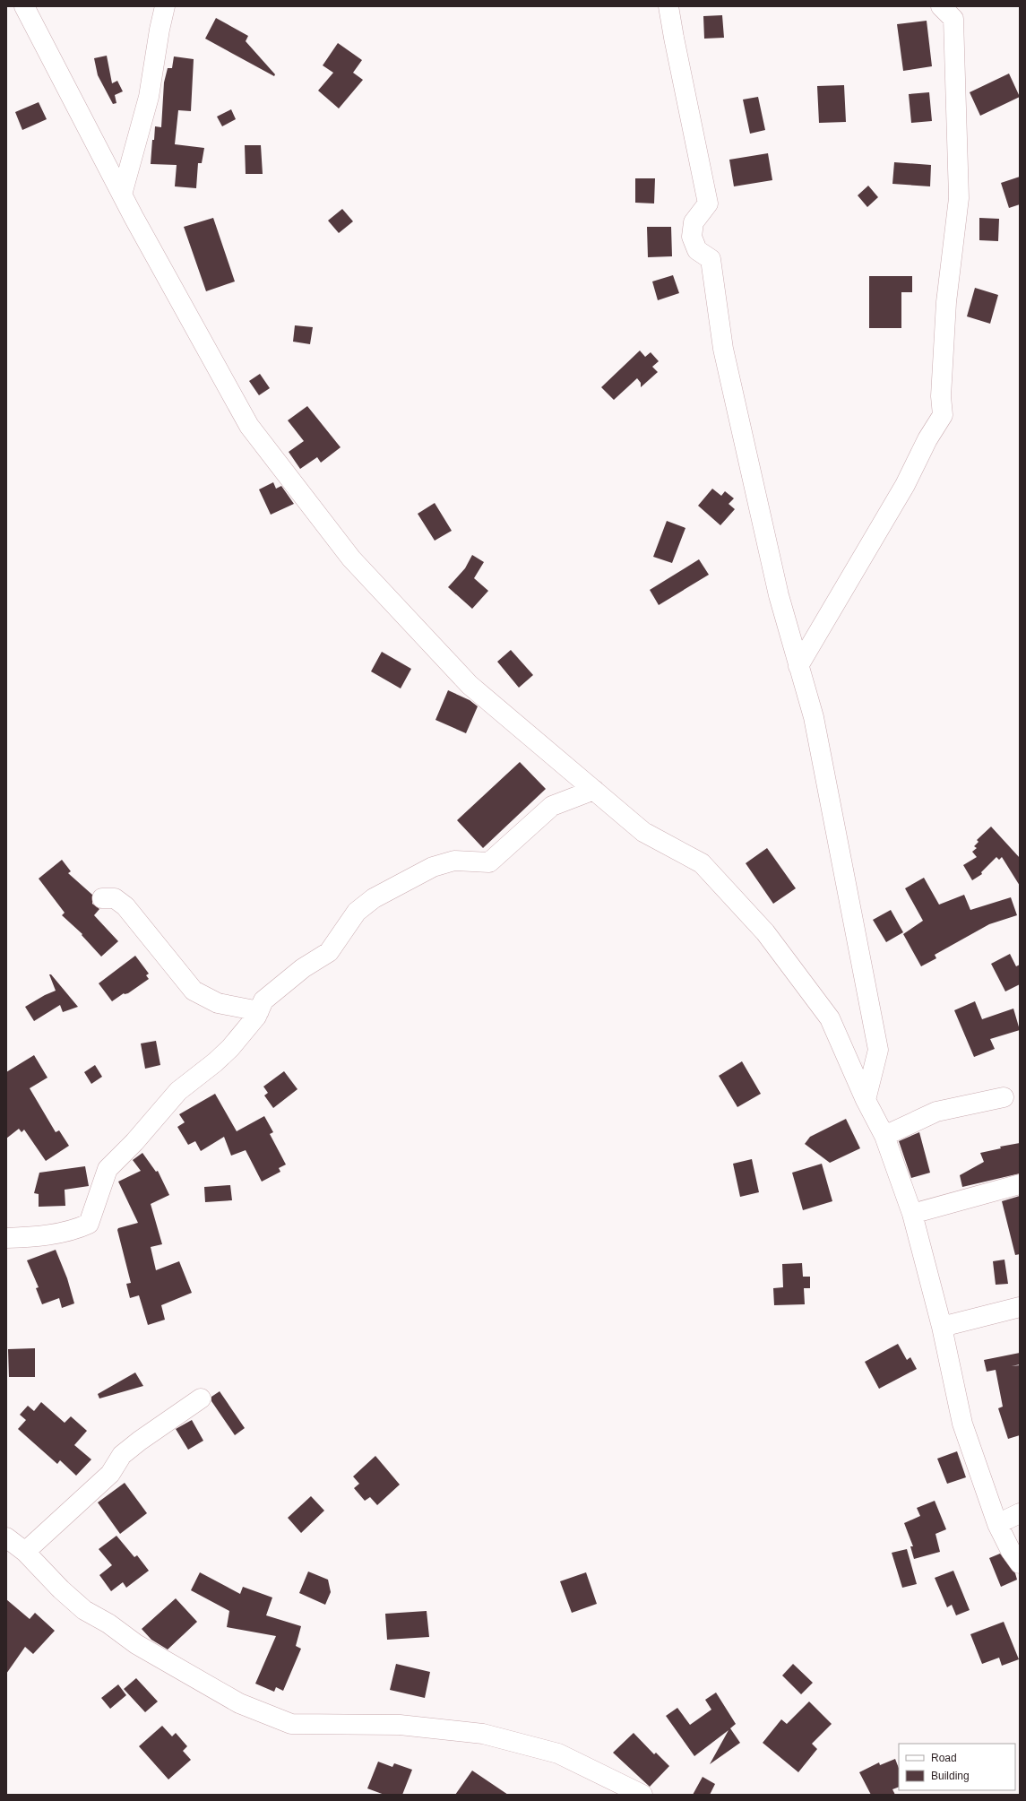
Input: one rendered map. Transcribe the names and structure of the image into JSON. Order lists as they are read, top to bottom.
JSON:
{
  "legend": ["Road", "Building"]
}
